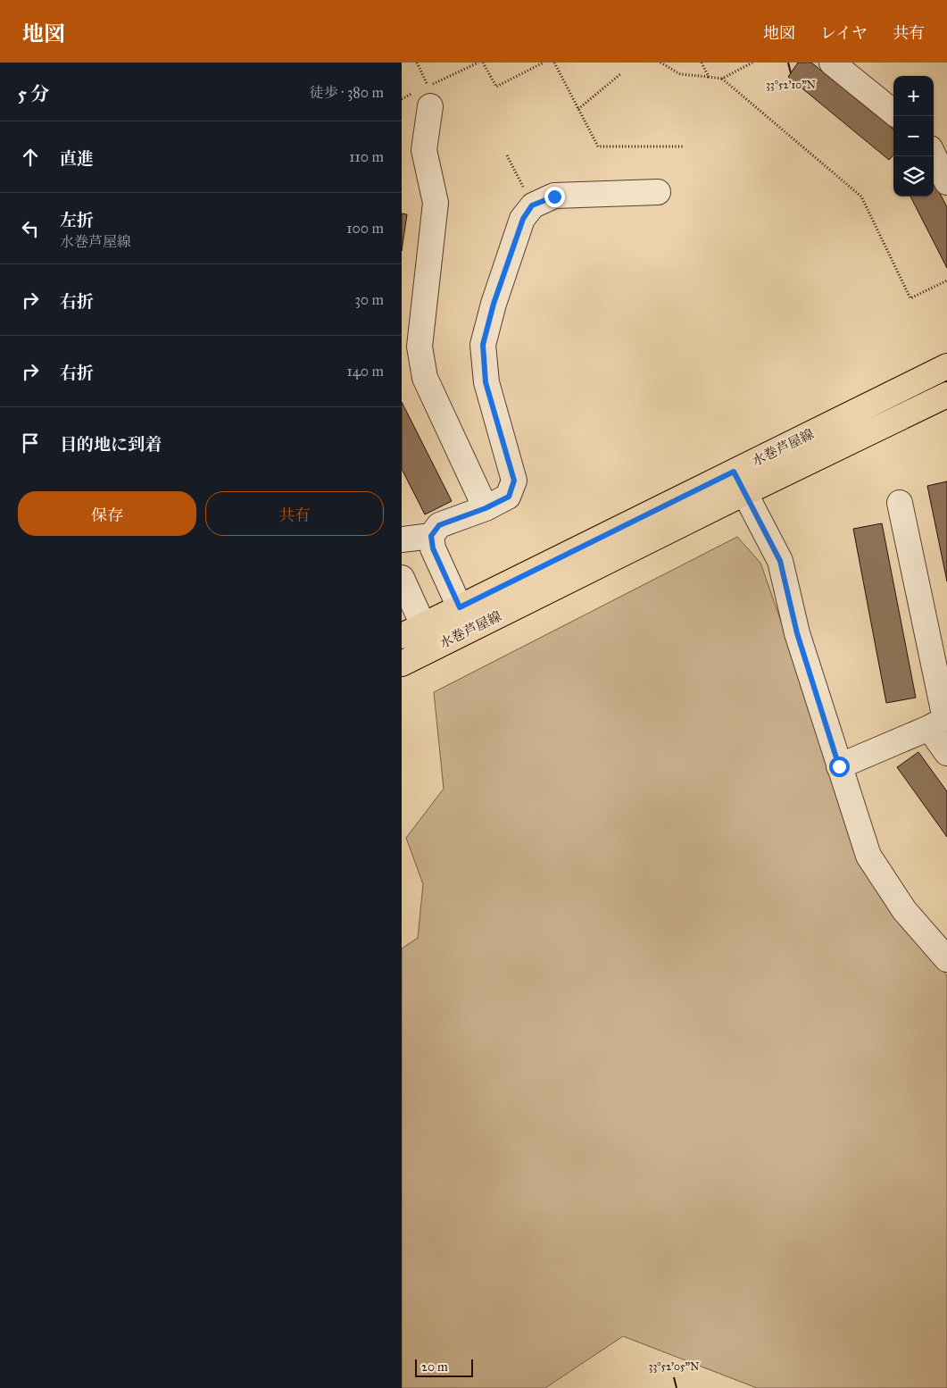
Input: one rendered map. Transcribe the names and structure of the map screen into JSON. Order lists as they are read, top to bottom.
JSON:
{
  "streets": {
    "main road": ["水巻芦屋線"]
  },
  "scale_bar": "20 m",
  "page": {
    "header": "地図",
    "nav": ["地図", "レイヤ", "共有"],
    "heading": ["5 分", "徒歩 · 380 m"],
    "map_buttons": ["+", "−"],
    "list": [
      ["直進", "110 m"],
      ["左折", "水巻芦屋線", "100 m"],
      ["右折", "30 m"],
      ["右折", "140 m"],
      "目的地に到着"
    ],
    "buttons": ["保存", "共有"],
    "scale": "20 m"
  },
  "coordinates": ["33°52'10\"N", "33°52'05\"N"]
}
